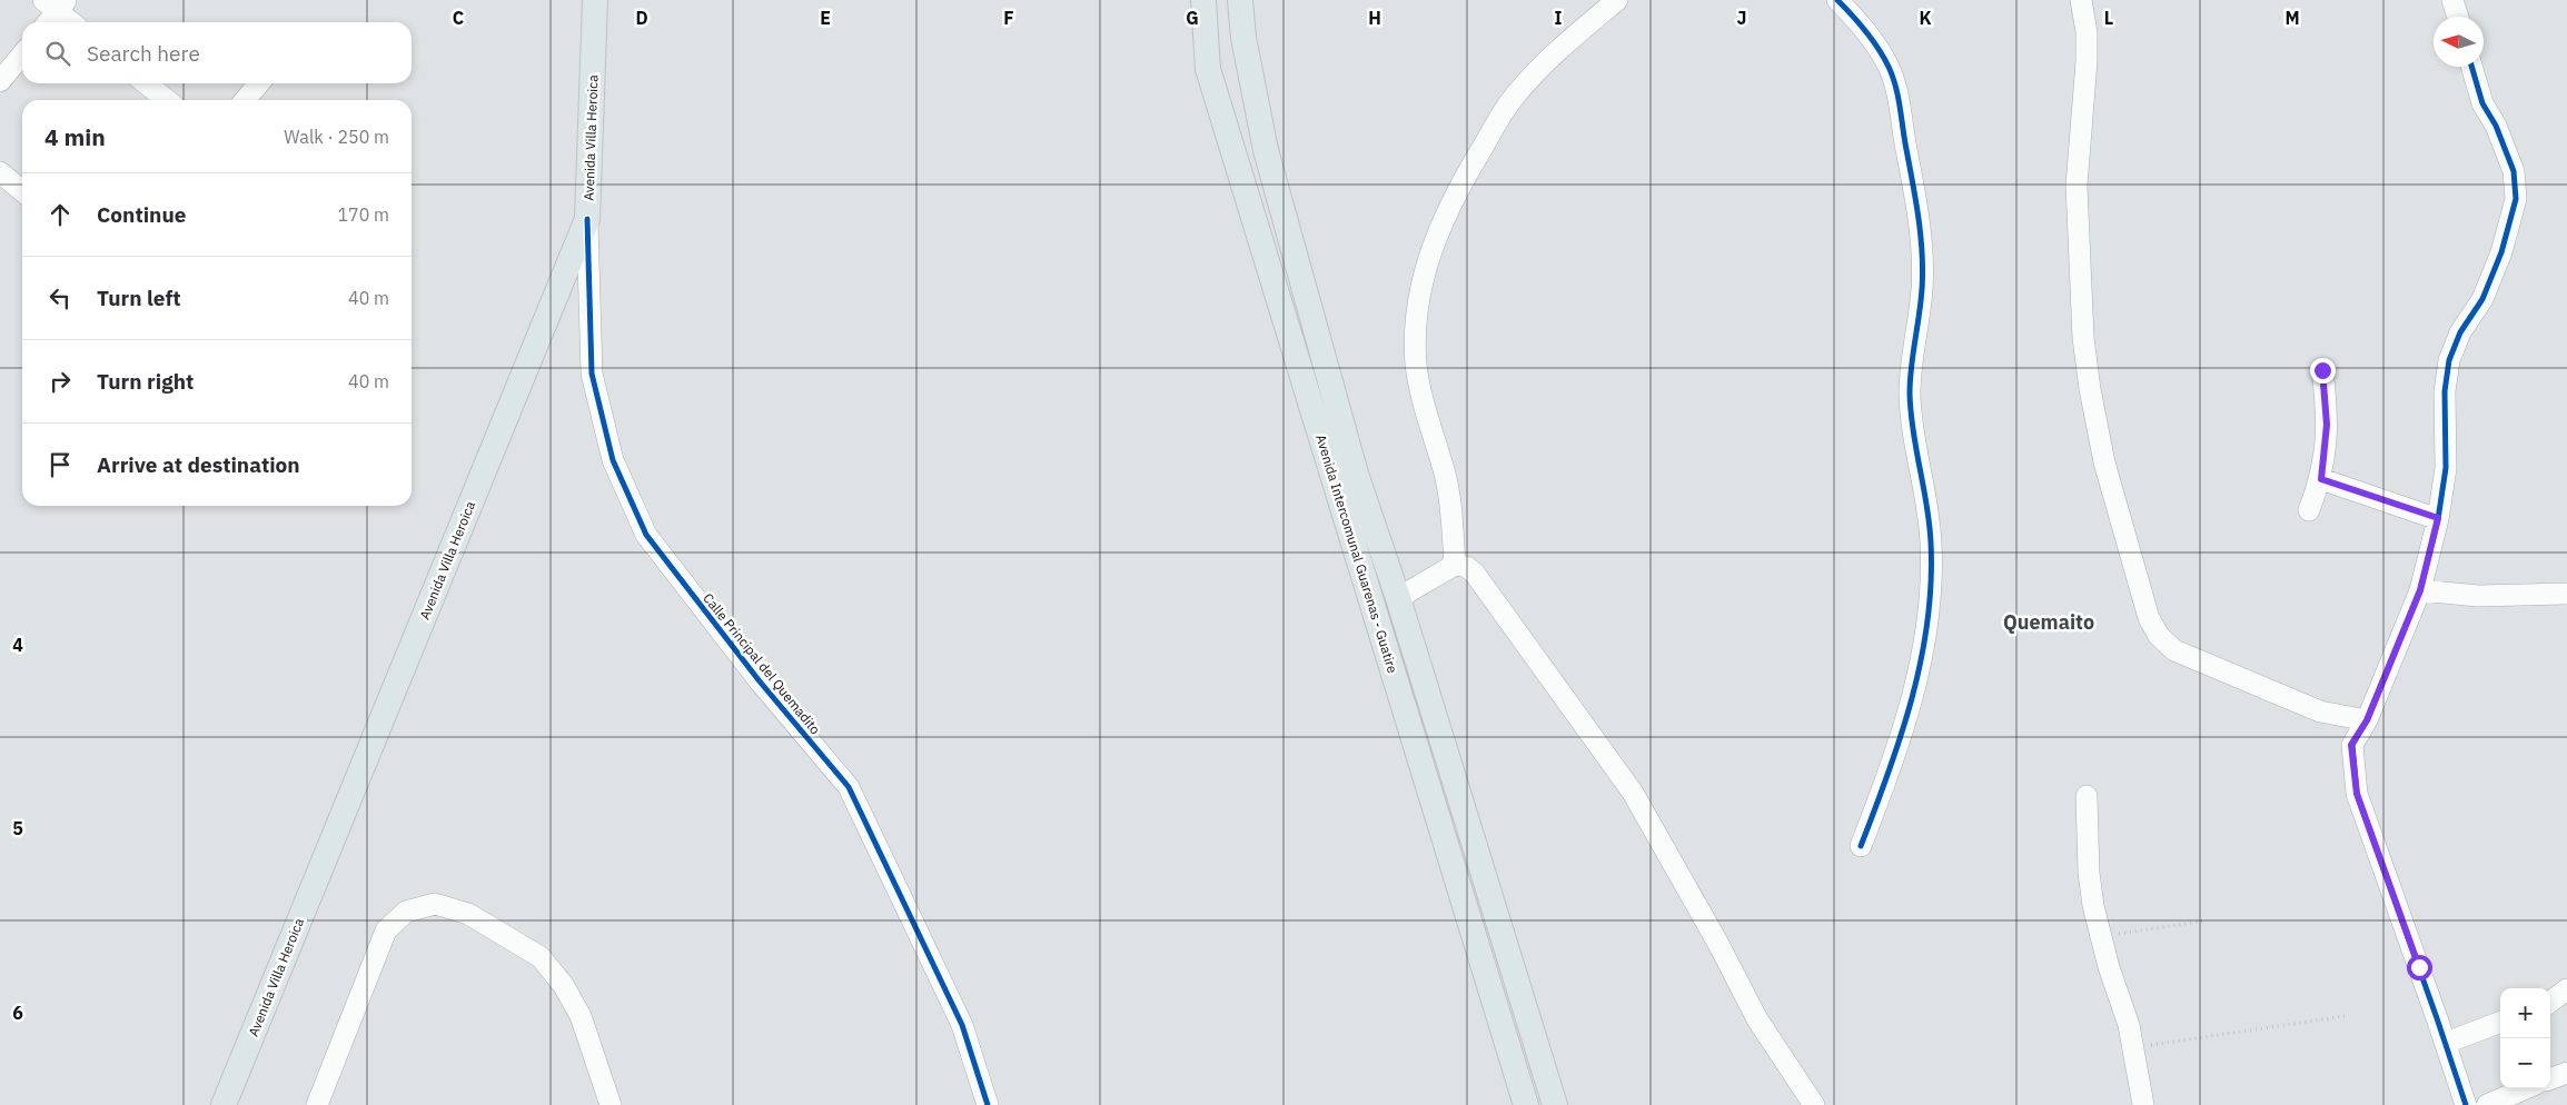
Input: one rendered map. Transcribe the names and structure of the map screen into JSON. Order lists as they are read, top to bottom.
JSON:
{
  "streets": {
    "main road": ["Avenida Villa Heroica", "Avenida Intercomunal Guarenas - Guatire"],
    "street": ["Calle Principal del Quemadito"]
  },
  "crossings": [
    ["Avenida Villa Heroica", "Calle Principal del Quemadito"]
  ],
  "districts": ["Quemaito"],
  "north": "left",
  "page": {
    "search": "Search here",
    "heading": ["4 min", "Walk · 250 m"],
    "list": [
      ["Continue", "170 m"],
      ["Turn left", "40 m"],
      ["Turn right", "40 m"],
      "Arrive at destination"
    ],
    "map_buttons": ["+", "−"]
  },
  "grid": {
    "columns": [
      "C",
      "D",
      "E",
      "F",
      "G",
      "H",
      "I",
      "J",
      "K",
      "L",
      "M"
    ],
    "rows": ["4", "5", "6"]
  }
}
